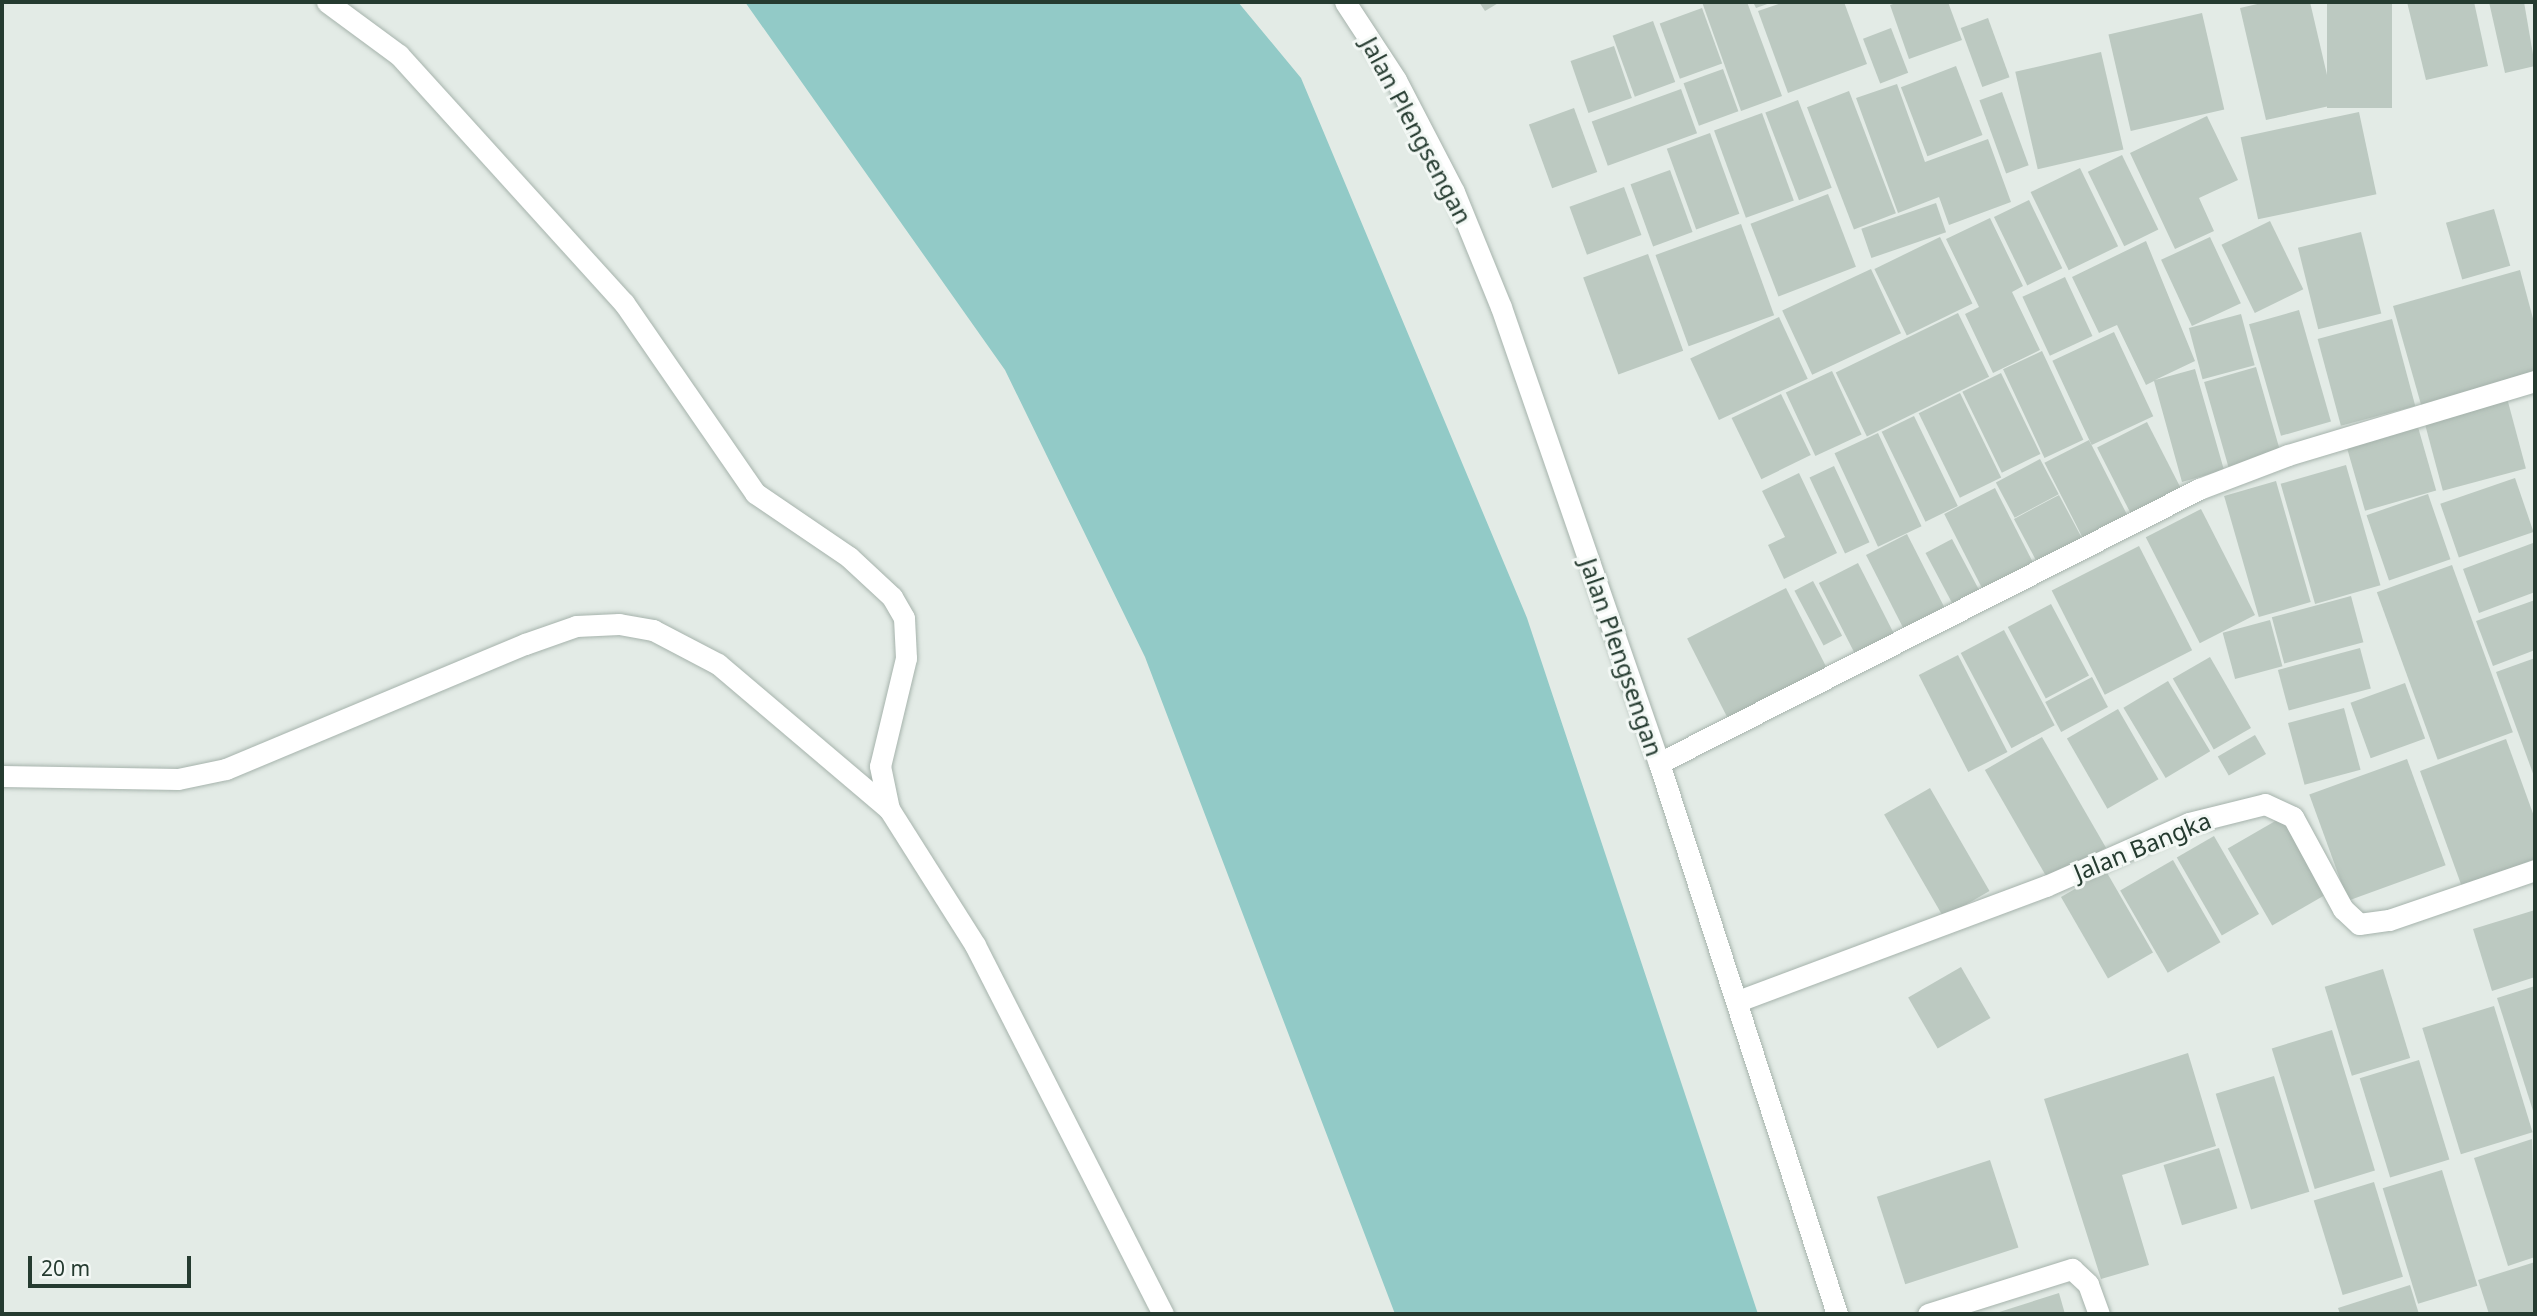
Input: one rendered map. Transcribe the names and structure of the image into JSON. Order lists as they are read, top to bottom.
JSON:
{
  "streets": {
    "street": ["Jalan Plengsengan", "Jalan Bangka"]
  },
  "crossings": [
    ["Jalan Plengsengan", "Jalan Bangka"]
  ],
  "scale_bar": "20 m"
}
